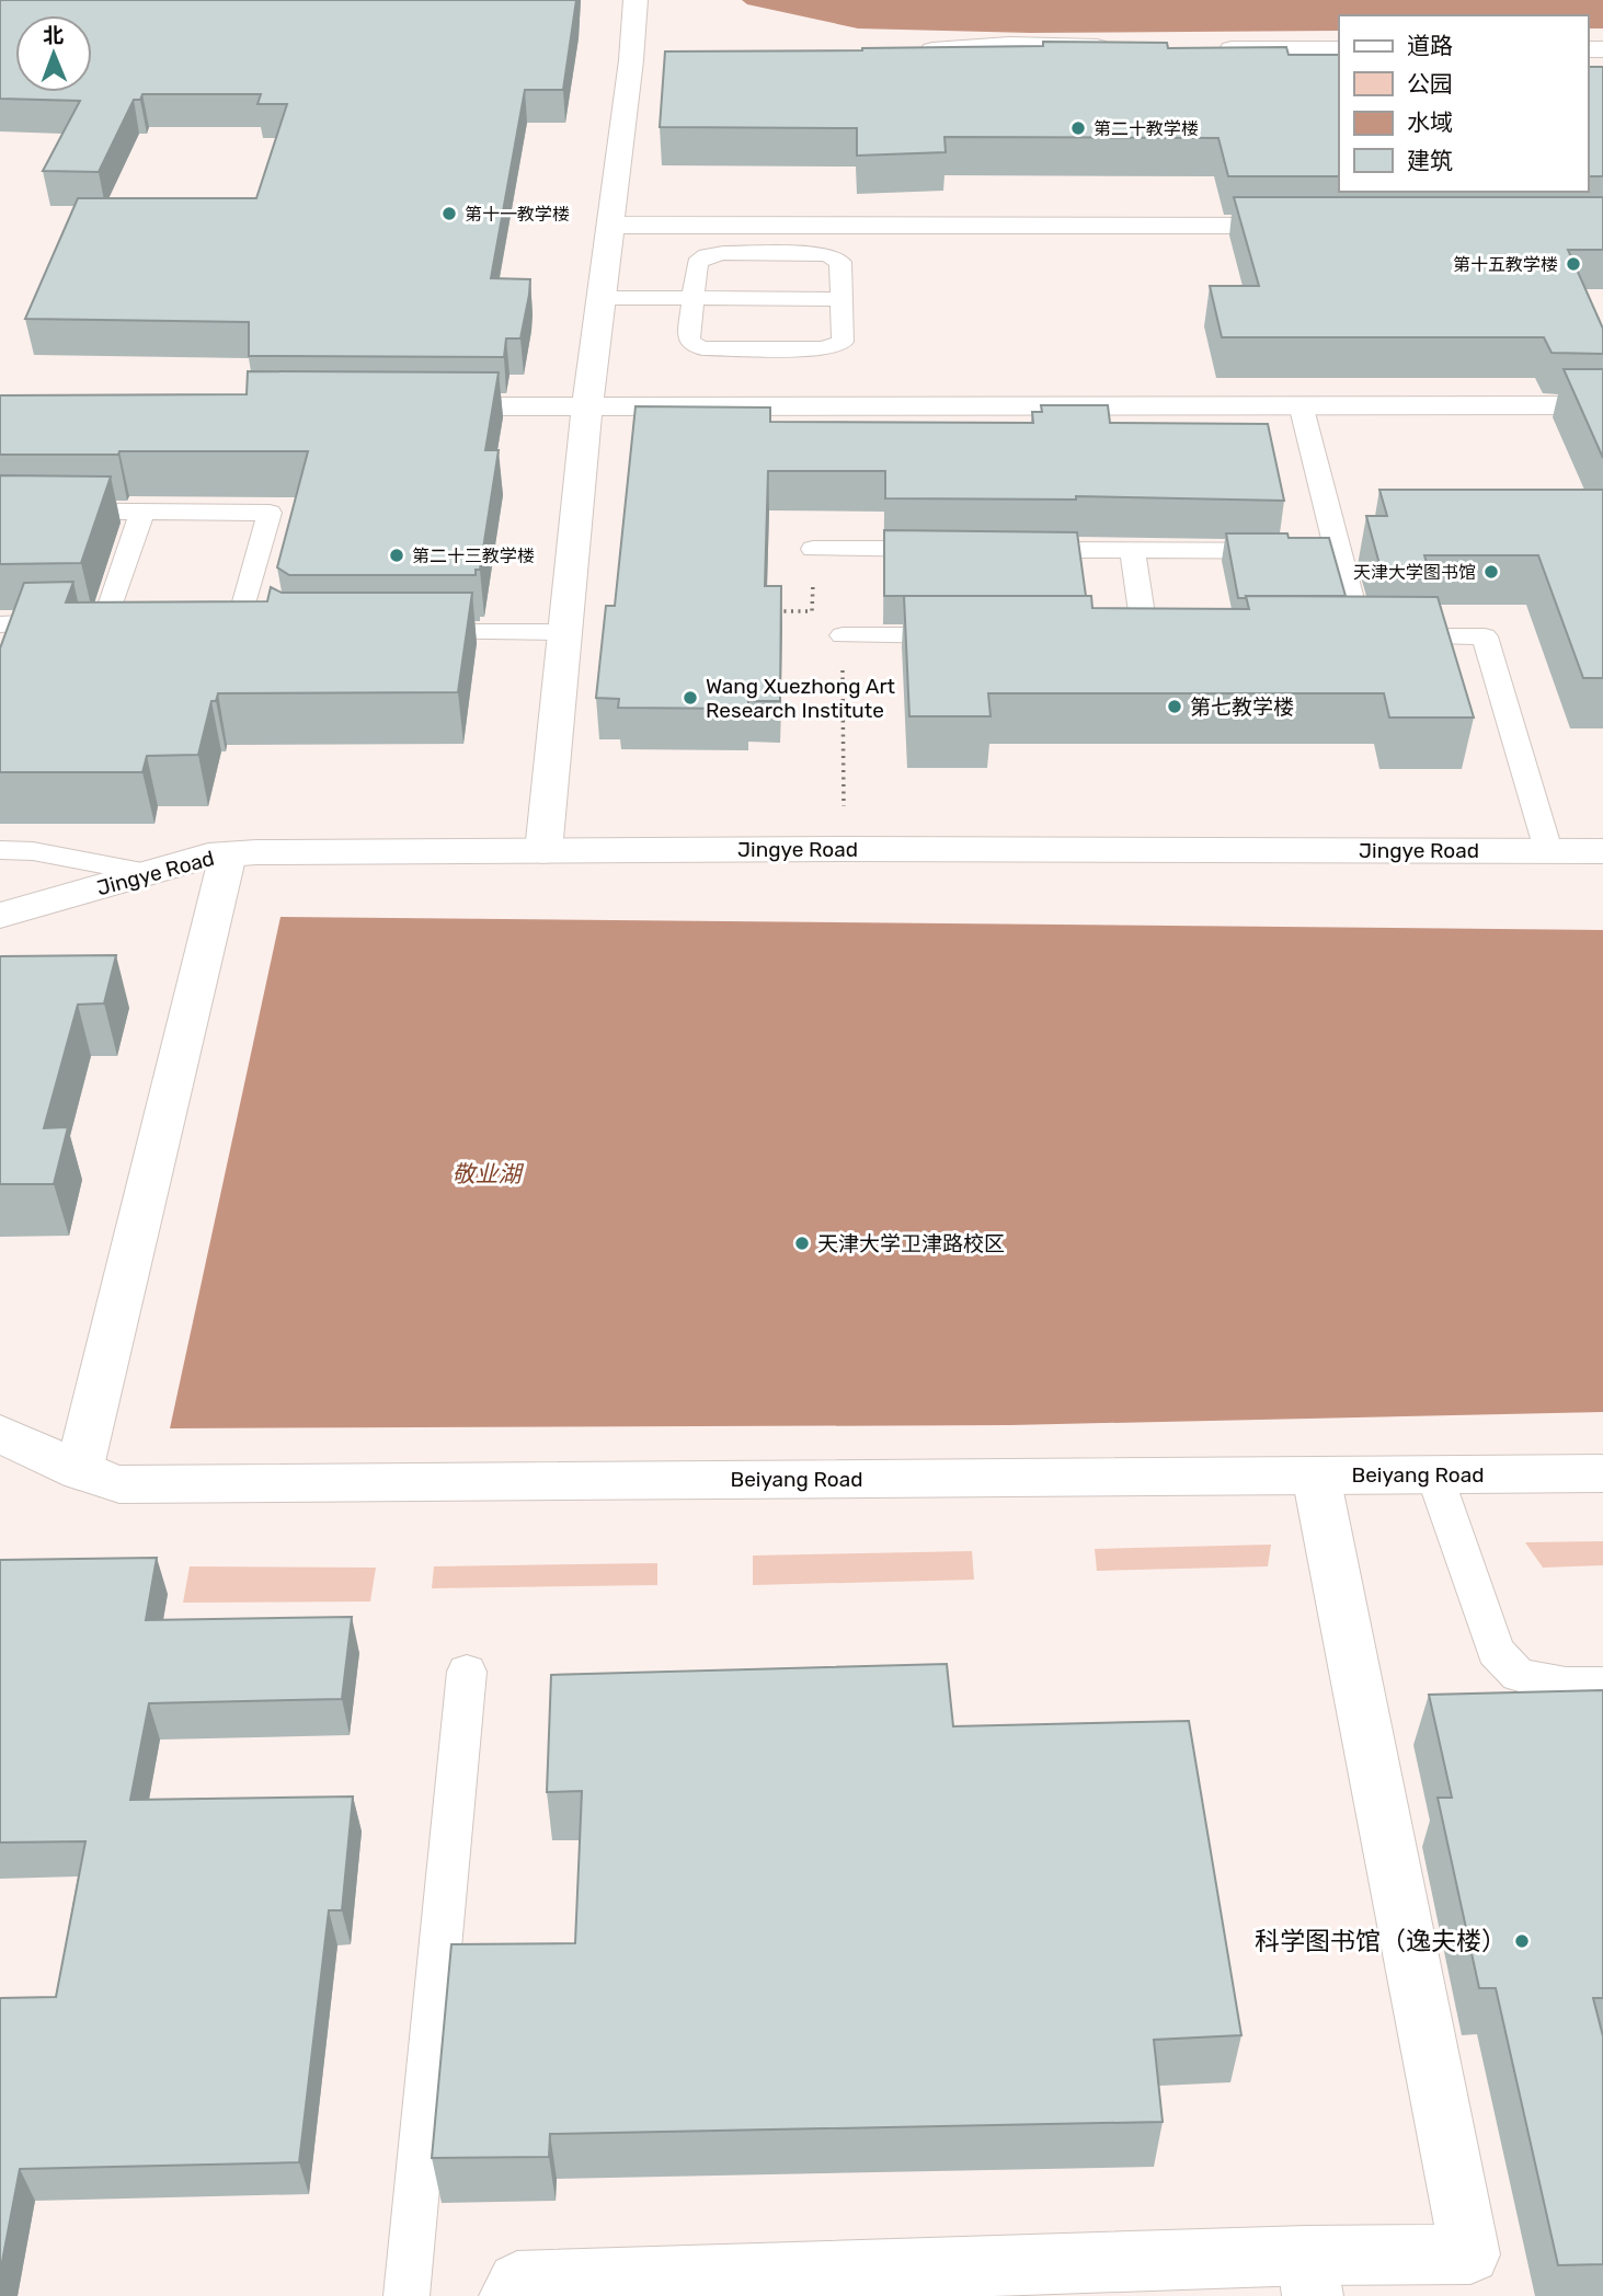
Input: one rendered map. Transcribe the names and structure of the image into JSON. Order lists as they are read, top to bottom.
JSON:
{
  "streets": {
    "street": ["Jingye Road", "Beiyang Road"]
  },
  "water": ["敬业湖"],
  "places": [
    "第二十教学楼",
    "第十一教学楼",
    "第十五教学楼",
    "第二十三教学楼",
    "天津大学图书馆",
    "Wang Xuezhong Art Research Institute",
    "第七教学楼",
    "天津大学卫津路校区",
    "科学图书馆（逸夫楼）"
  ],
  "legend": [
    "道路",
    "公园",
    "水域",
    "建筑"
  ],
  "north": "top"
}
